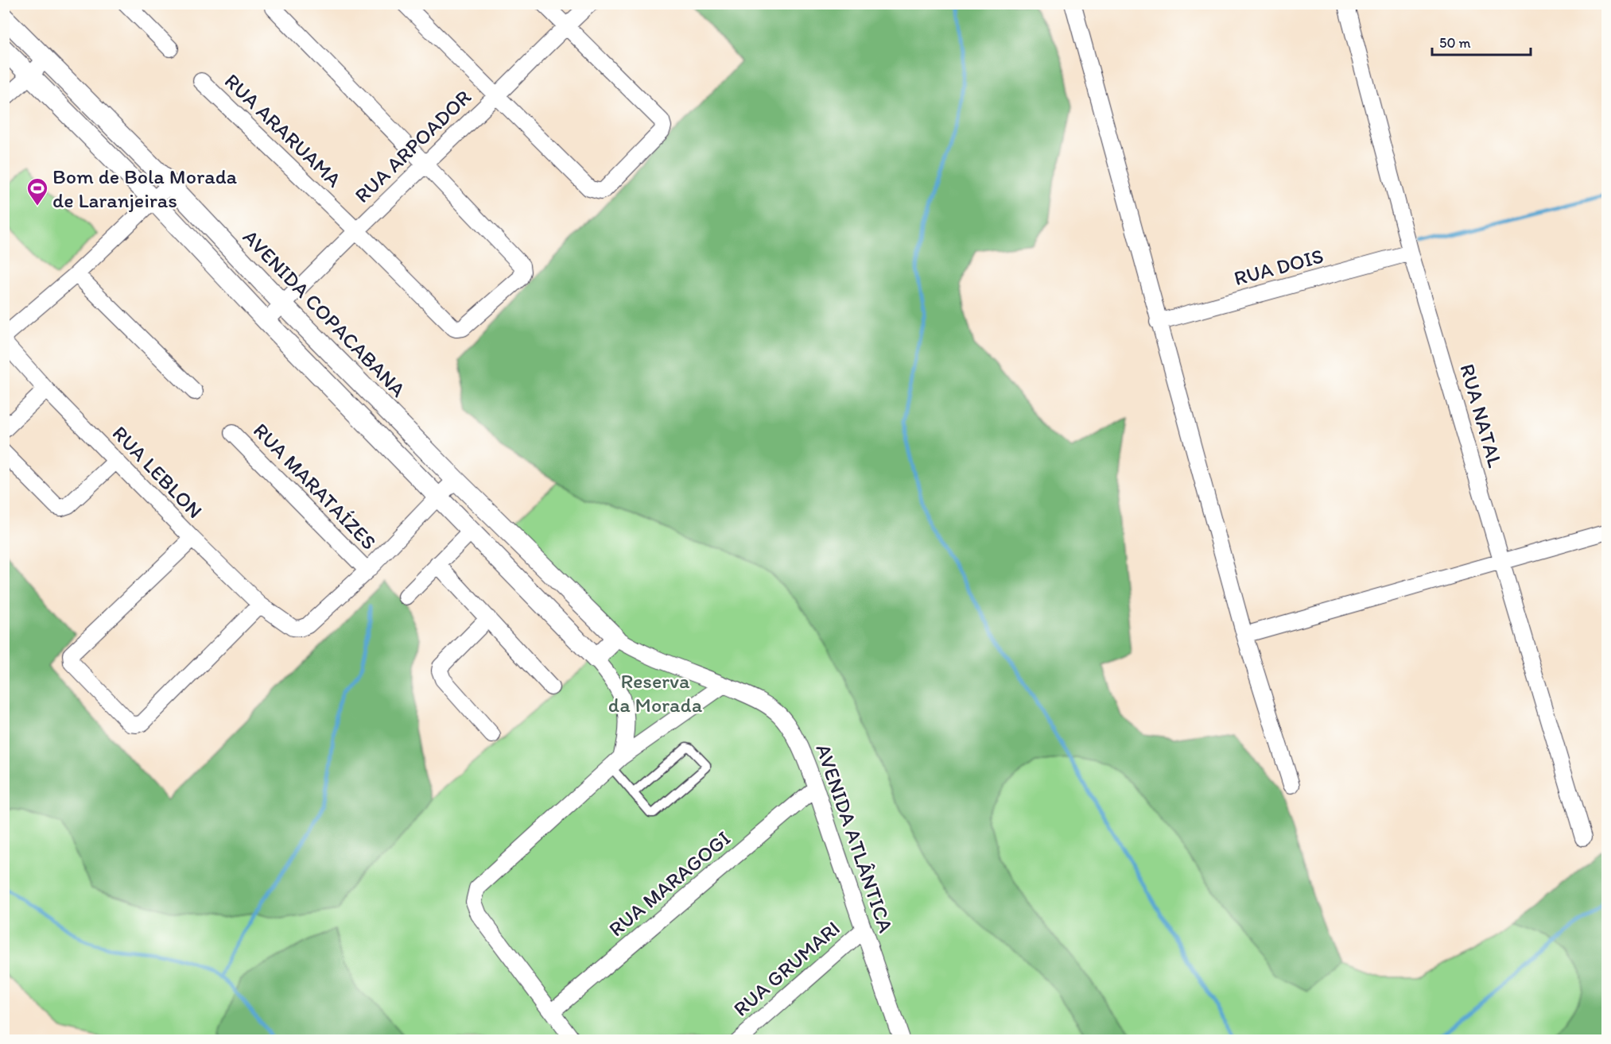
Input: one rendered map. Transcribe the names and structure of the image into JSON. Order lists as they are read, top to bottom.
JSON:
{
  "streets": {
    "street": [
      "RUA ARARUAMA",
      "RUA ARPOADOR",
      "RUA DOIS",
      "AVENIDA COPACABANA",
      "RUA NATAL",
      "RUA LEBLON",
      "RUA MARATAÍZES",
      "AVENIDA ATLÂNTICA",
      "RUA MARAGOGI",
      "RUA GRUMARI"
    ]
  },
  "crossings": [
    ["RUA ARARUAMA", "RUA ARPOADOR"],
    ["RUA ARPOADOR", "AVENIDA COPACABANA"],
    ["RUA DOIS", "RUA NATAL"],
    ["AVENIDA COPACABANA", "RUA LEBLON"],
    ["AVENIDA COPACABANA", "AVENIDA ATLÂNTICA"],
    ["RUA LEBLON", "RUA MARATAÍZES"],
    ["AVENIDA ATLÂNTICA", "RUA MARAGOGI"],
    ["AVENIDA ATLÂNTICA", "RUA GRUMARI"]
  ],
  "parks": ["Reserva da Morada"],
  "places": {
    "sports": ["Bom de Bola Morada de Laranjeiras"]
  },
  "scale_bar": "50 m"
}
